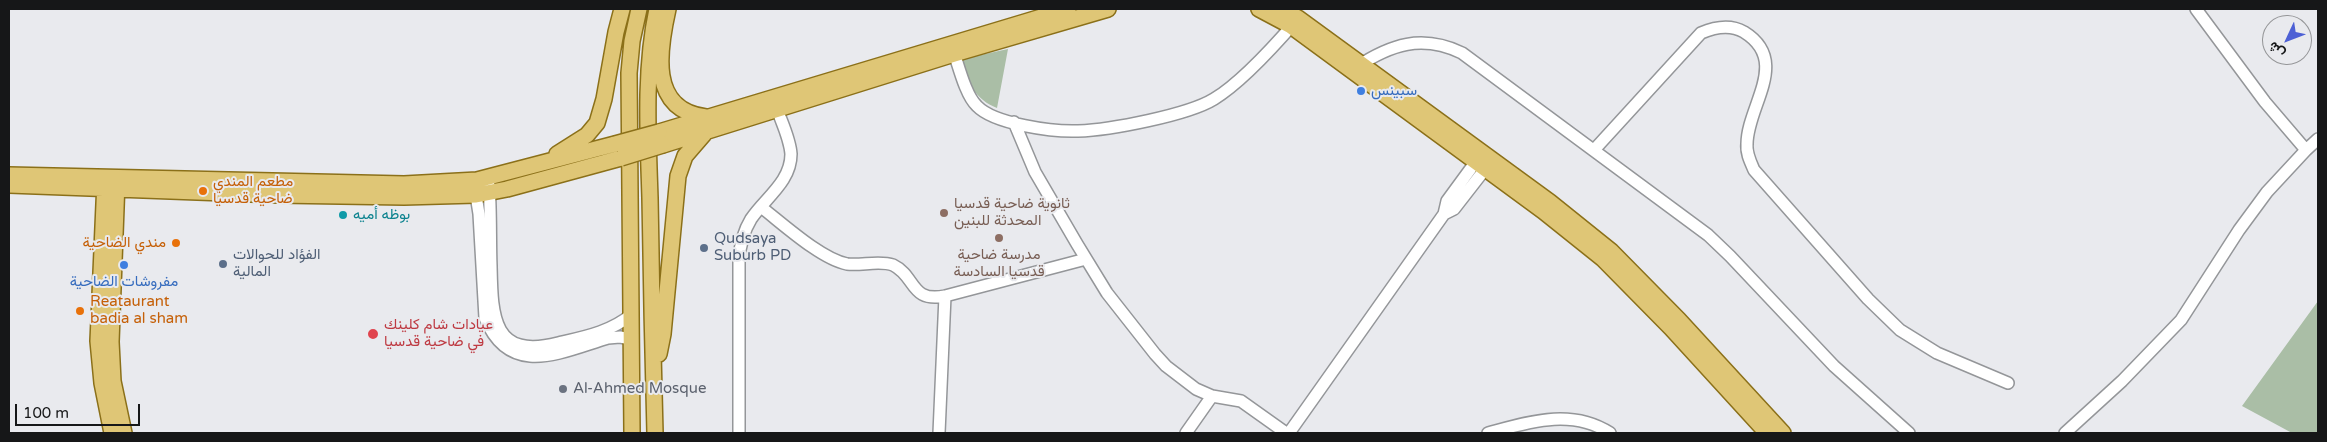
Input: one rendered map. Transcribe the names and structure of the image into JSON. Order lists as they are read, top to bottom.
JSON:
{
  "places": [
    "سبينس",
    "مطعم المندي ضاحية قدسيا",
    "ثانوية ضاحية قدسيا المحدثة للبنين",
    "بوظه أميه",
    "مدرسة ضاحية قدسيا السادسة",
    "مندي الضاحية",
    "Qudsaya Suburb PD",
    "الفؤاد للحوالات المالية",
    "مفروشات الضاحية",
    "Reataurant badia al sham",
    "عيادات شام كلينك في ضاحية قدسيا",
    "Al-Ahmed Mosque"
  ],
  "scale_bar": "100 m",
  "north": "bottom left"
}
